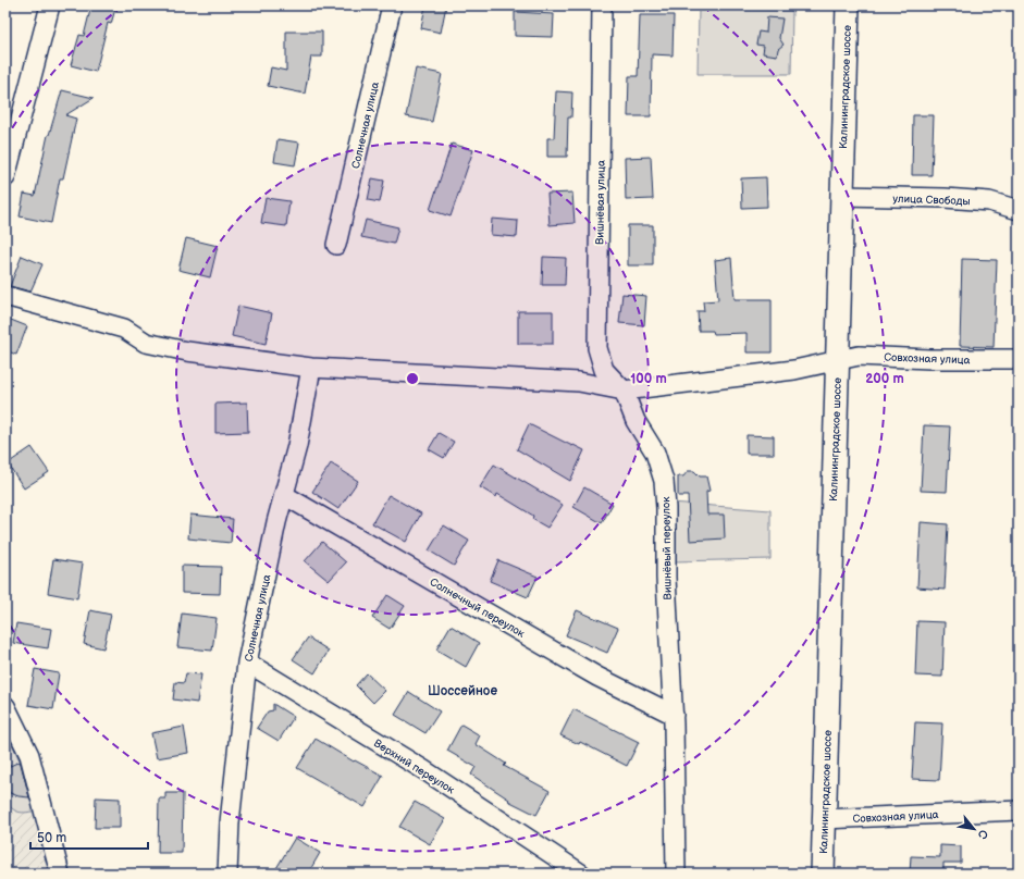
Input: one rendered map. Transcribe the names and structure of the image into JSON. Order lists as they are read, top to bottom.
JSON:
{
  "streets": {
    "main road": ["Калининградское шоссе"],
    "street": [
      "Солнечная улица",
      "улица Свободы",
      "Вишнёвая улица",
      "Совхозная улица",
      "Вишнёвый переулок",
      "Солнечный переулок",
      "Верхний переулок"
    ]
  },
  "crossings": [
    ["Калининградское шоссе", "улица Свободы"],
    ["Калининградское шоссе", "Совхозная улица"],
    ["Солнечная улица", "Совхозная улица"],
    ["Солнечная улица", "Солнечный переулок"],
    ["Солнечная улица", "Верхний переулок"],
    ["Вишнёвая улица", "Совхозная улица"],
    ["Вишнёвая улица", "Вишнёвый переулок"],
    ["Совхозная улица", "Вишнёвый переулок"],
    ["Вишнёвый переулок", "Солнечный переулок"]
  ],
  "districts": ["Шоссейное"],
  "scale_bar": "50 m",
  "north": "bottom right",
  "rings": ["100 m", "200 m"]
}
